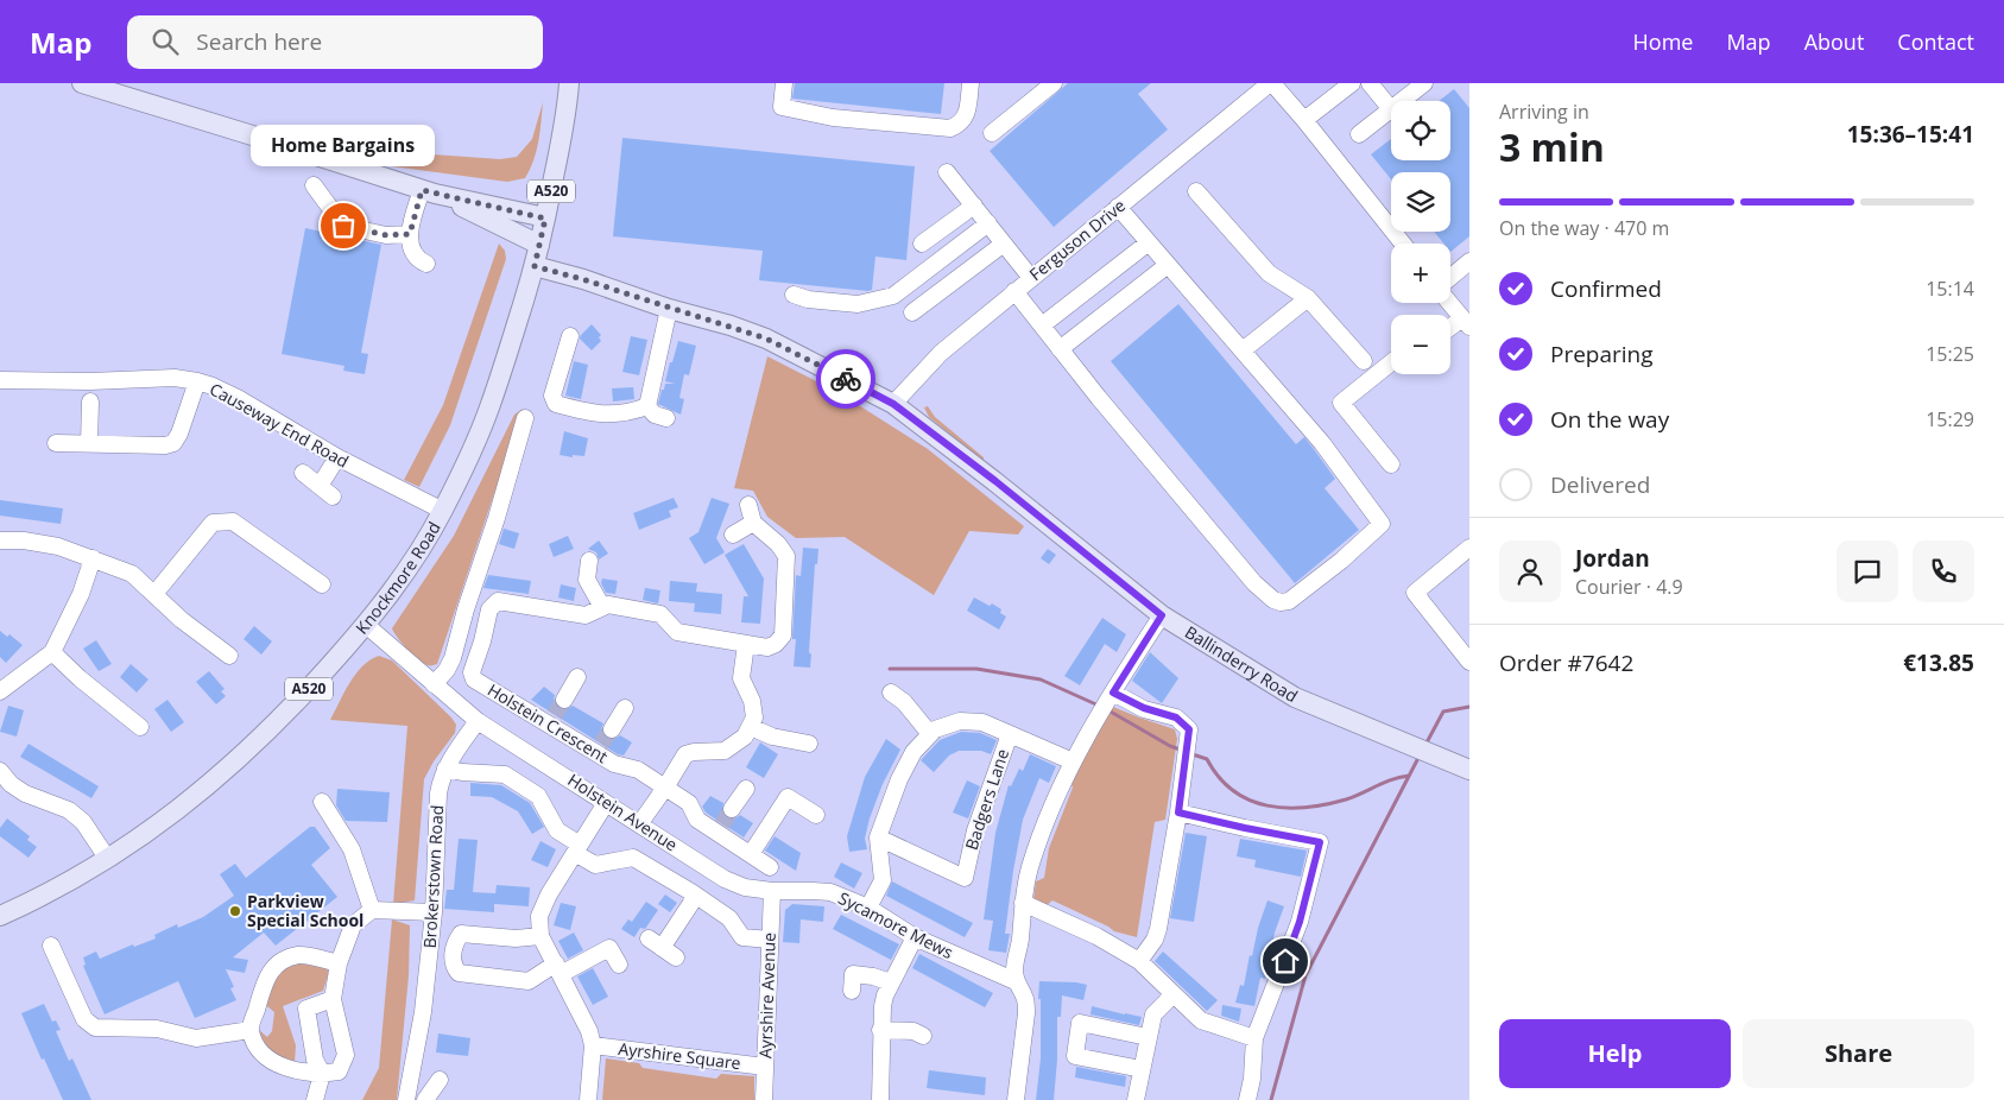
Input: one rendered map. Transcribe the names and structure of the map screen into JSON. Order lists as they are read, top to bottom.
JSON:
{
  "streets": {
    "main road": ["A520", "Knockmore Road", "Ballinderry Road"],
    "street": [
      "Ferguson Drive",
      "Causeway End Road",
      "Holstein Crescent",
      "Badgers Lane",
      "Holstein Avenue",
      "Brokerstown Road",
      "Sycamore Mews",
      "Ayrshire Avenue",
      "Ayrshire Square"
    ]
  },
  "crossings": [
    ["Ferguson Drive", "Ballinderry Road"],
    ["Causeway End Road", "Knockmore Road"],
    ["Knockmore Road", "Ballinderry Road"],
    ["Badgers Lane", "Sycamore Mews"],
    ["Holstein Avenue", "Brokerstown Road"],
    ["Holstein Avenue", "Sycamore Mews"],
    ["Holstein Avenue", "Ayrshire Avenue"],
    ["Sycamore Mews", "Ayrshire Avenue"],
    ["Ayrshire Avenue", "Ayrshire Square"]
  ],
  "places": ["Home Bargains", "Parkview Special School"],
  "page": {
    "header": "Map",
    "search": "Search here",
    "nav": [
      "Home",
      "Map",
      "About",
      "Contact"
    ],
    "heading": ["3 min", "Arriving in", "15:36–15:41"],
    "panel": [
      "Jordan",
      "Courier · 4.9",
      "Order #7642",
      "€13.85"
    ],
    "map_buttons": ["+", "−"],
    "bubble": "Home Bargains",
    "bar": "On the way · 470 m",
    "list": [
      ["Confirmed", "15:14"],
      ["Preparing", "15:25"],
      ["On the way", "15:29"],
      "Delivered"
    ],
    "buttons": ["Help", "Share"]
  }
}
